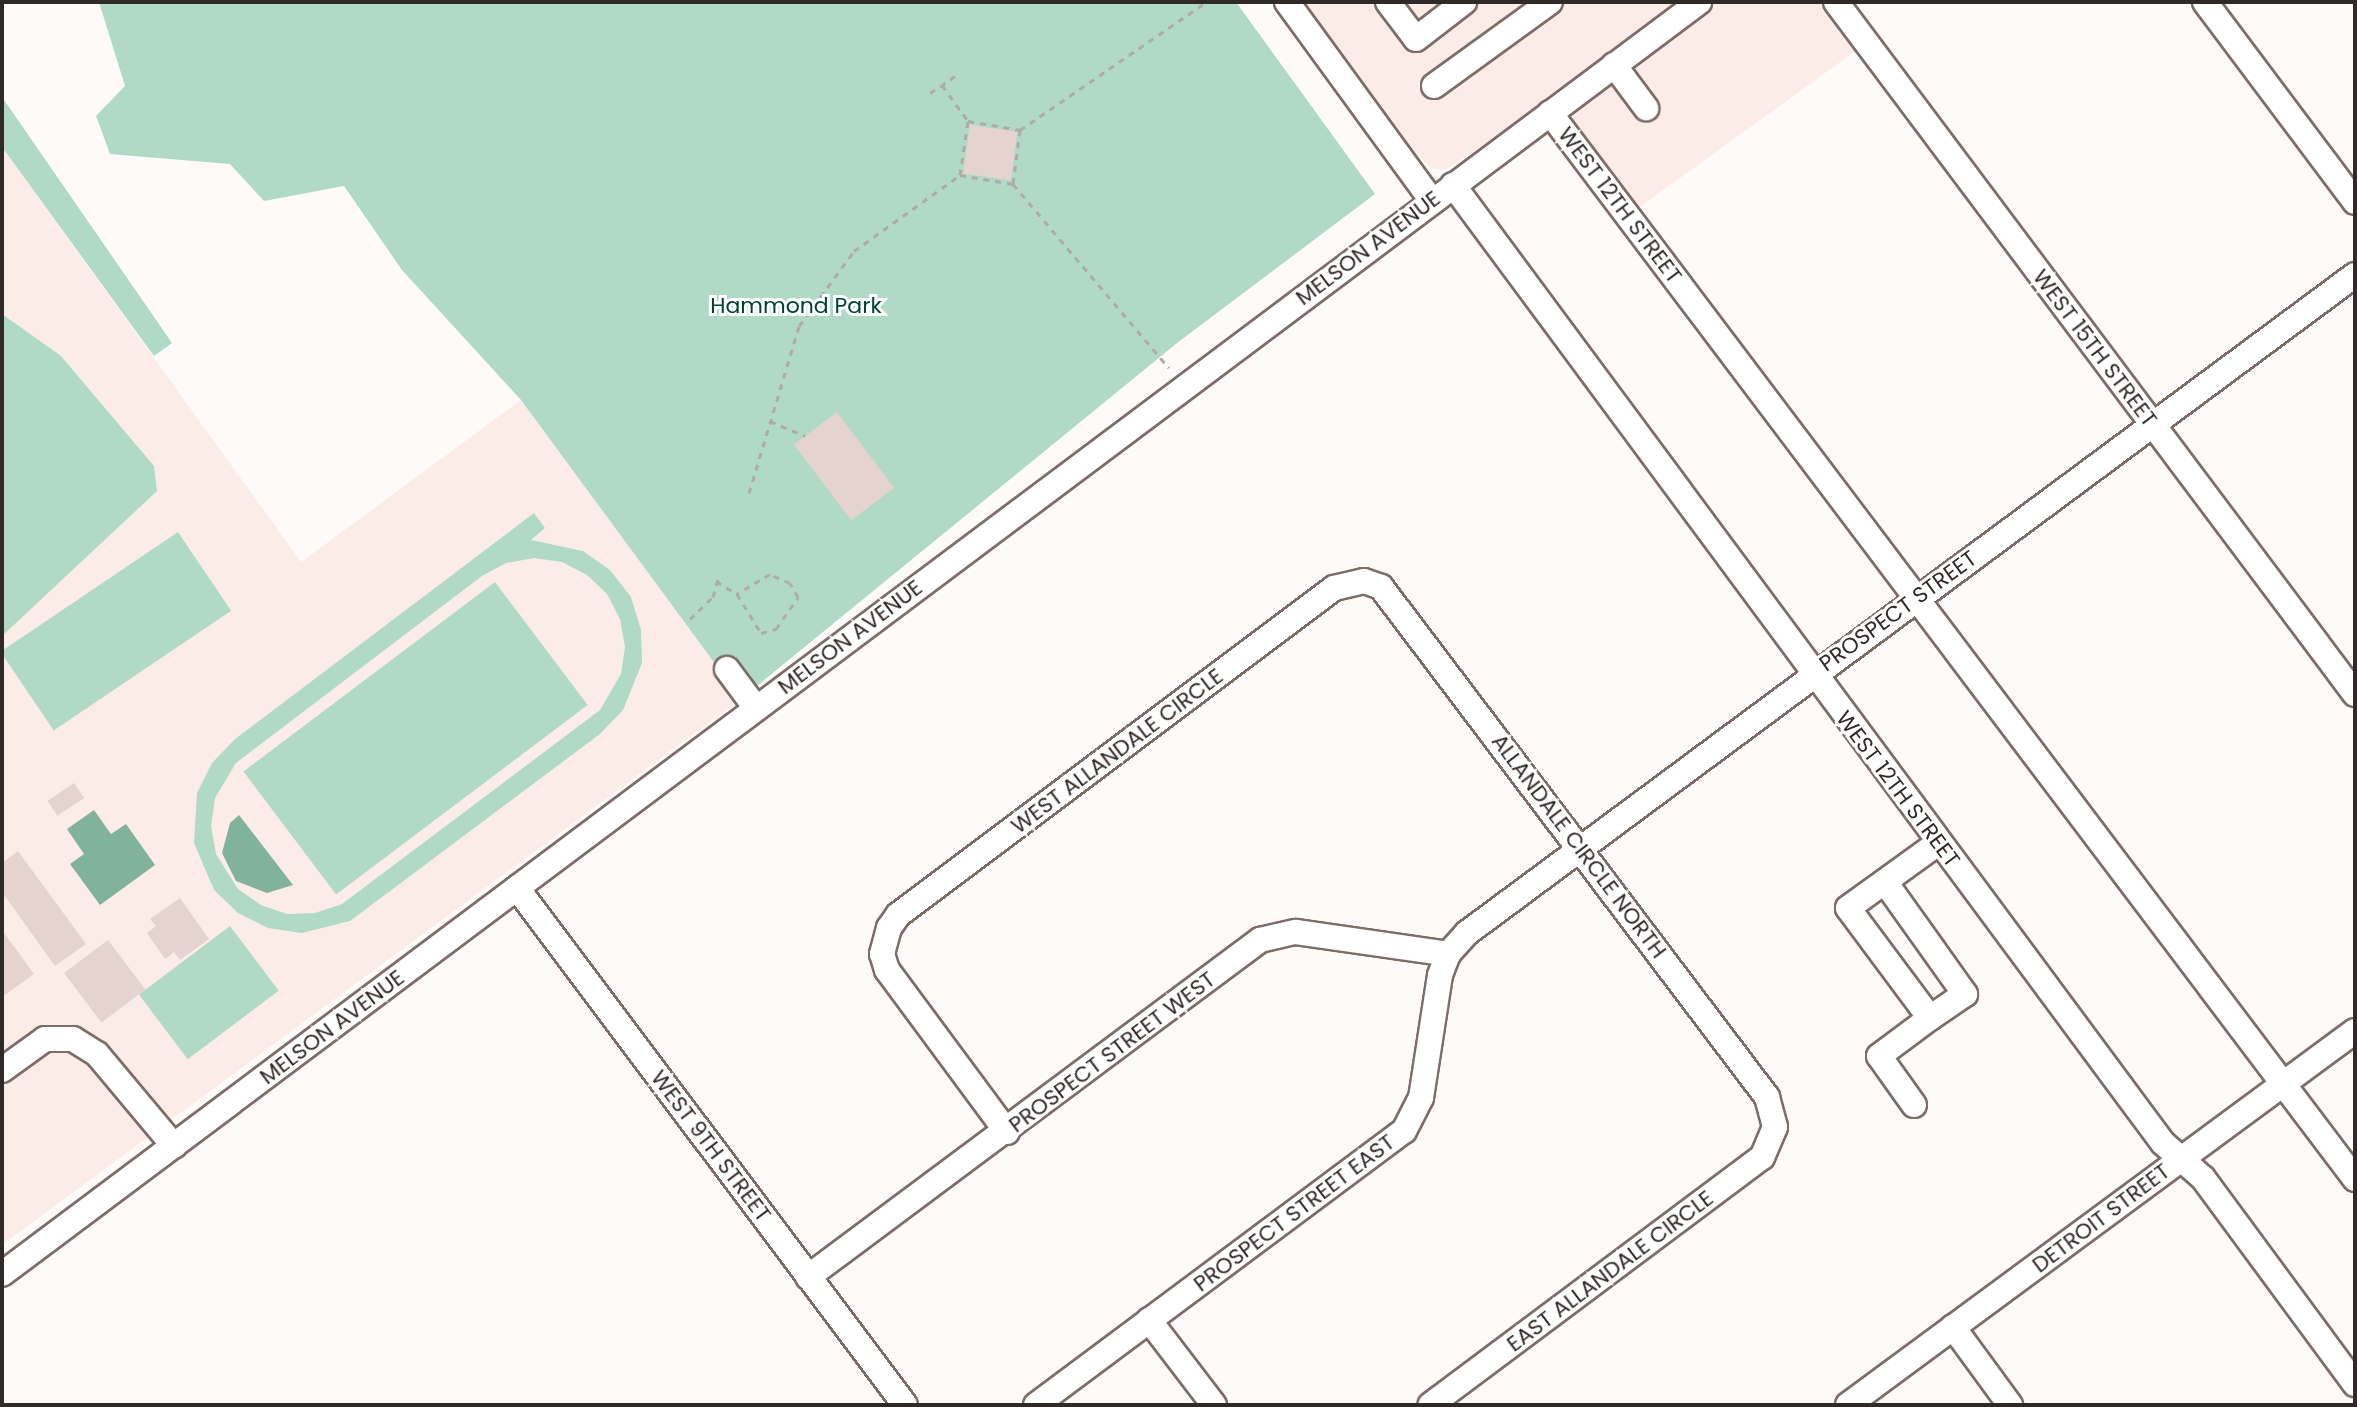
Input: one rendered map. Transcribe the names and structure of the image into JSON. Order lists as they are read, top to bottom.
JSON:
{
  "streets": {
    "street": [
      "WEST 12TH STREET",
      "MELSON AVENUE",
      "WEST 15TH STREET",
      "PROSPECT STREET",
      "WEST ALLANDALE CIRCLE",
      "ALLANDALE CIRCLE NORTH",
      "PROSPECT STREET WEST",
      "WEST 9TH STREET",
      "PROSPECT STREET EAST",
      "DETROIT STREET",
      "EAST ALLANDALE CIRCLE"
    ]
  },
  "crossings": [
    ["WEST 12TH STREET", "MELSON AVENUE"],
    ["WEST 12TH STREET", "PROSPECT STREET"],
    ["WEST 12TH STREET", "DETROIT STREET"],
    ["MELSON AVENUE", "WEST 9TH STREET"],
    ["WEST 15TH STREET", "PROSPECT STREET"],
    ["PROSPECT STREET", "ALLANDALE CIRCLE NORTH"],
    ["PROSPECT STREET", "PROSPECT STREET WEST"],
    ["PROSPECT STREET", "PROSPECT STREET EAST"],
    ["WEST ALLANDALE CIRCLE", "ALLANDALE CIRCLE NORTH"],
    ["WEST ALLANDALE CIRCLE", "PROSPECT STREET WEST"],
    ["ALLANDALE CIRCLE NORTH", "EAST ALLANDALE CIRCLE"],
    ["PROSPECT STREET WEST", "WEST 9TH STREET"],
    ["PROSPECT STREET WEST", "PROSPECT STREET EAST"]
  ],
  "parks": ["Hammond Park"]
}
